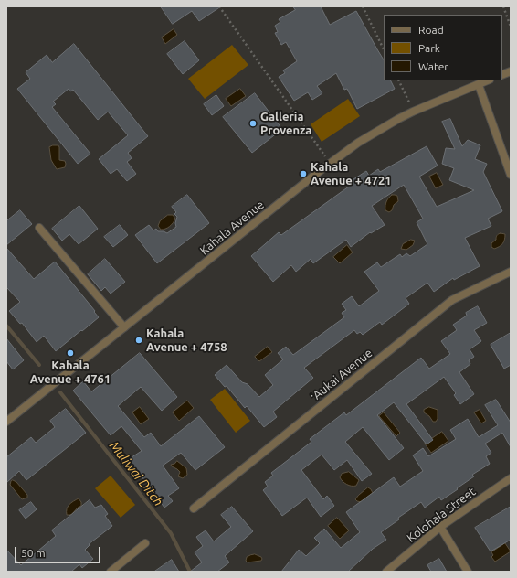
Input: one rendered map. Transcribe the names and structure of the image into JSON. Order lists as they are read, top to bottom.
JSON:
{
  "streets": {
    "street": ["Kahala Avenue", "ʻAukai Avenue", "Kolohala Street"]
  },
  "water": ["Muliwai Ditch"],
  "places": [
    "Galleria Provenza",
    "Kahala Avenue + 4721",
    "Kahala Avenue + 4758",
    "Kahala Avenue + 4761"
  ],
  "legend": ["Road", "Park", "Water"],
  "scale_bar": "50 m"
}
